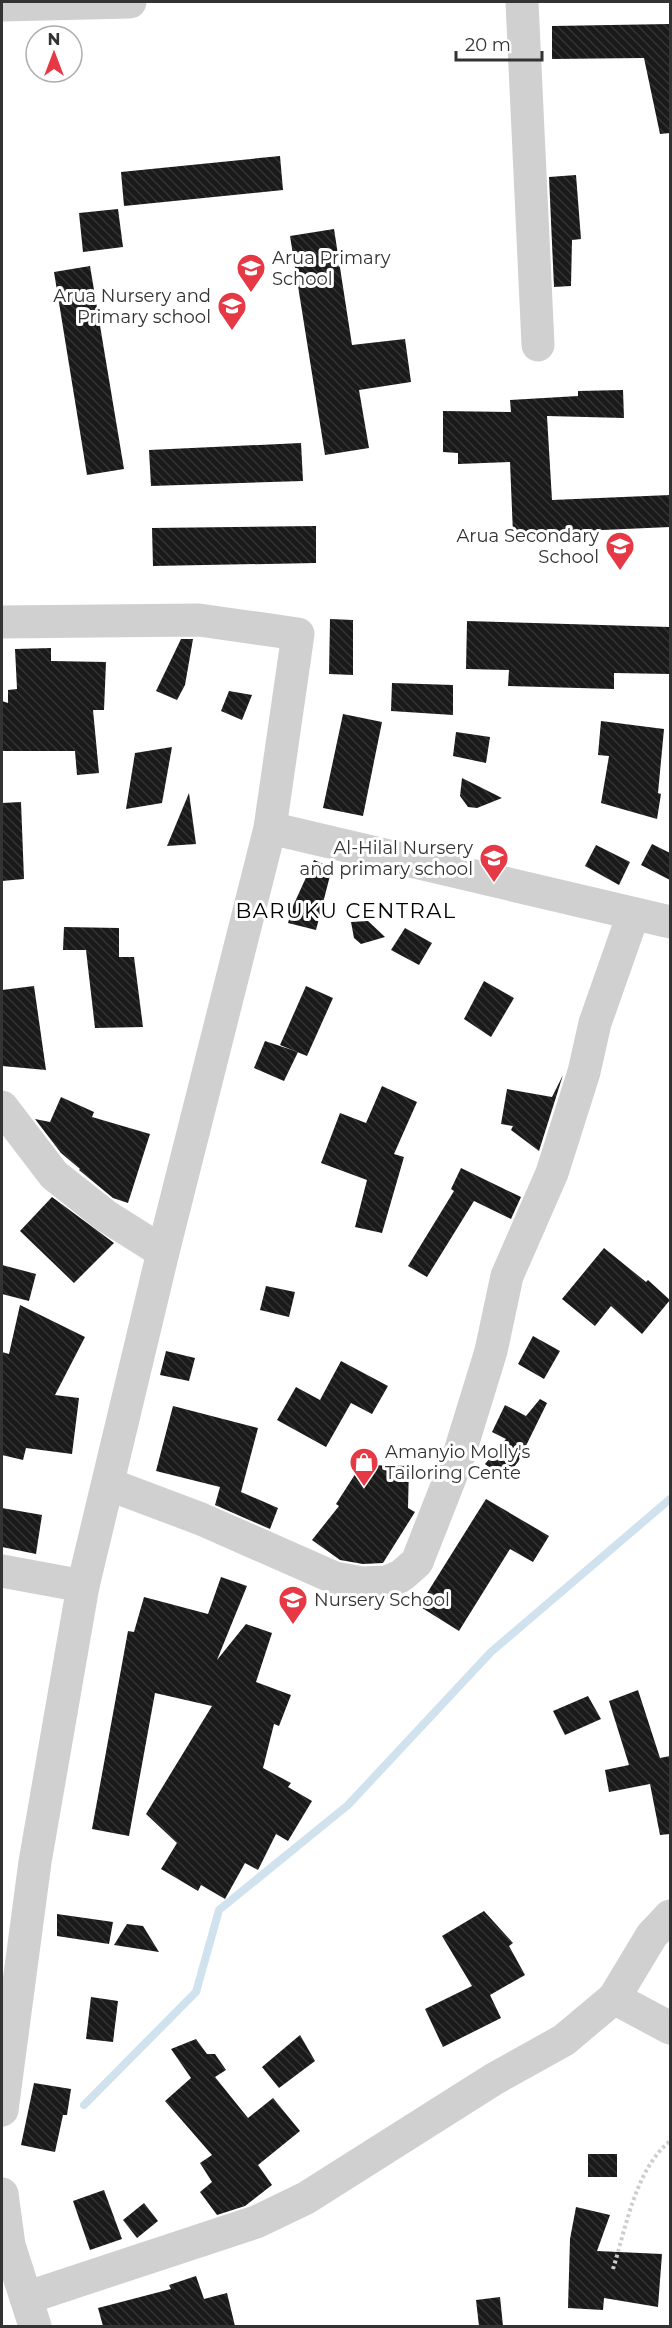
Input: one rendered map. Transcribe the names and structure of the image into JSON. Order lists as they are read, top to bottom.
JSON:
{
  "districts": ["BARUKU CENTRAL"],
  "places": {
    "school or university": [
      "Arua Primary School",
      "Arua Nursery and Primary school",
      "Arua Secondary School",
      "Al-Hilal Nursery and primary school",
      "Nursery School"
    ],
    "shop": ["Amanyio Molly's Tailoring Cente"]
  },
  "scale_bar": "20 m",
  "north": "top"
}
